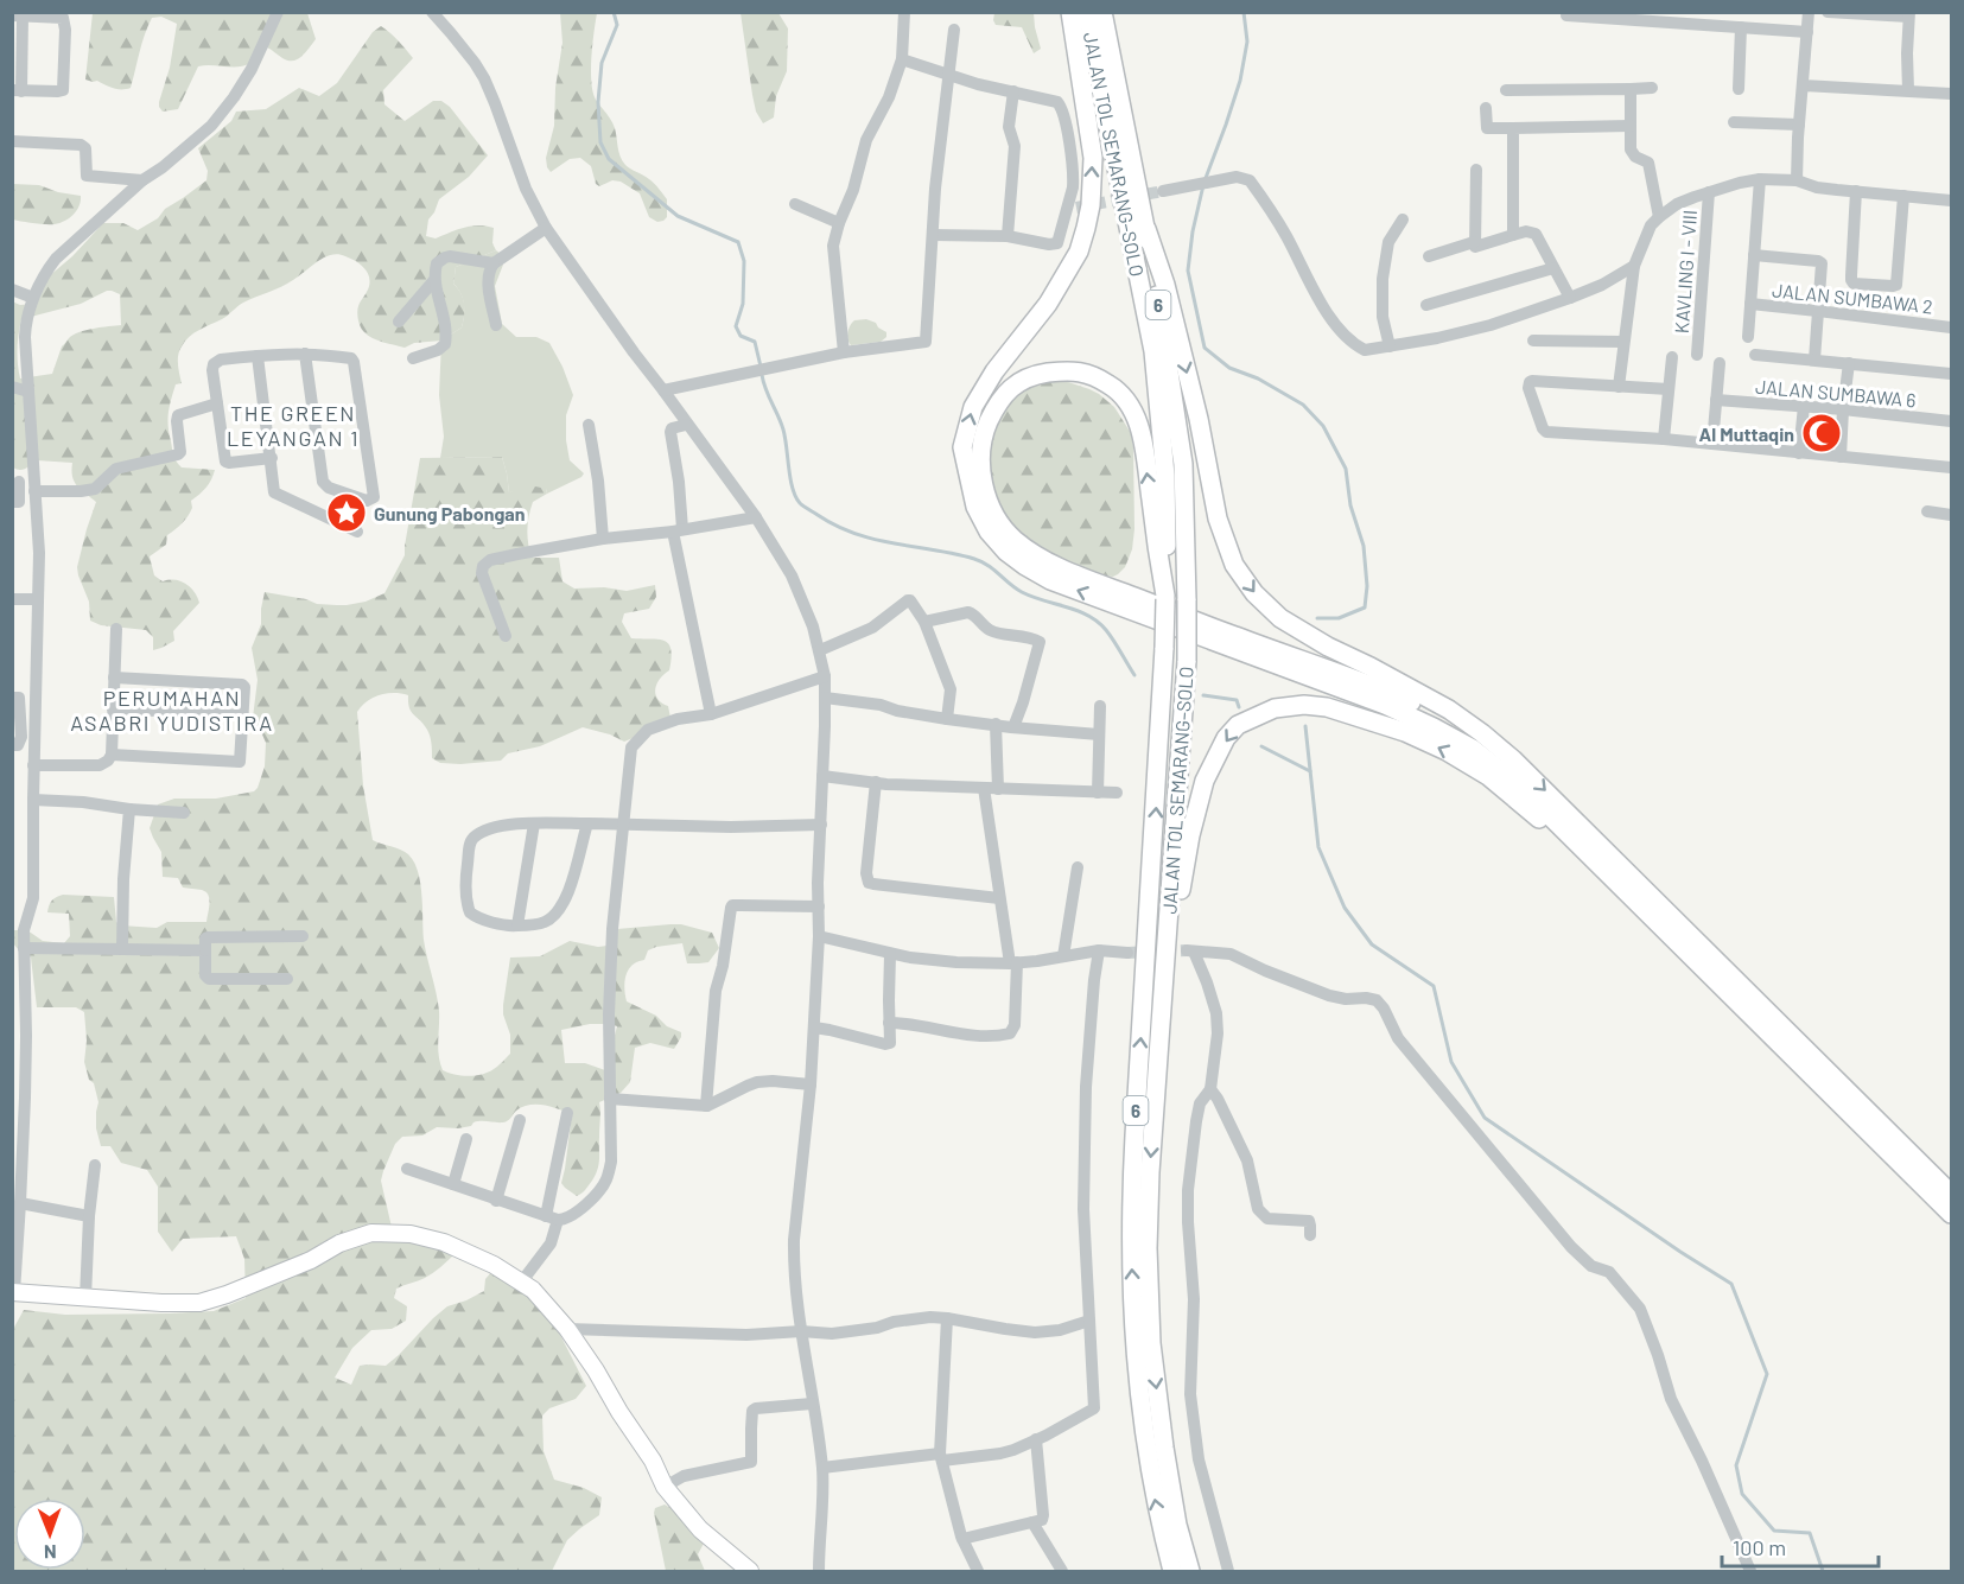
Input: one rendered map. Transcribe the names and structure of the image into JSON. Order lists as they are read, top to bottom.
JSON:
{
  "streets": {
    "highway": ["JALAN TOL SEMARANG–SOLO", "6"],
    "street": ["KAVLING I - VIII", "JALAN SUMBAWA 2", "JALAN SUMBAWA 6"]
  },
  "districts": ["THE GREEN LEYANGAN 1", "PERUMAHAN ASABRI YUDISTIRA"],
  "places": {
    "mosque": ["Al Muttaqin"],
    "place": ["Gunung Pabongan"]
  },
  "scale_bar": "100 m",
  "north": "bottom"
}
